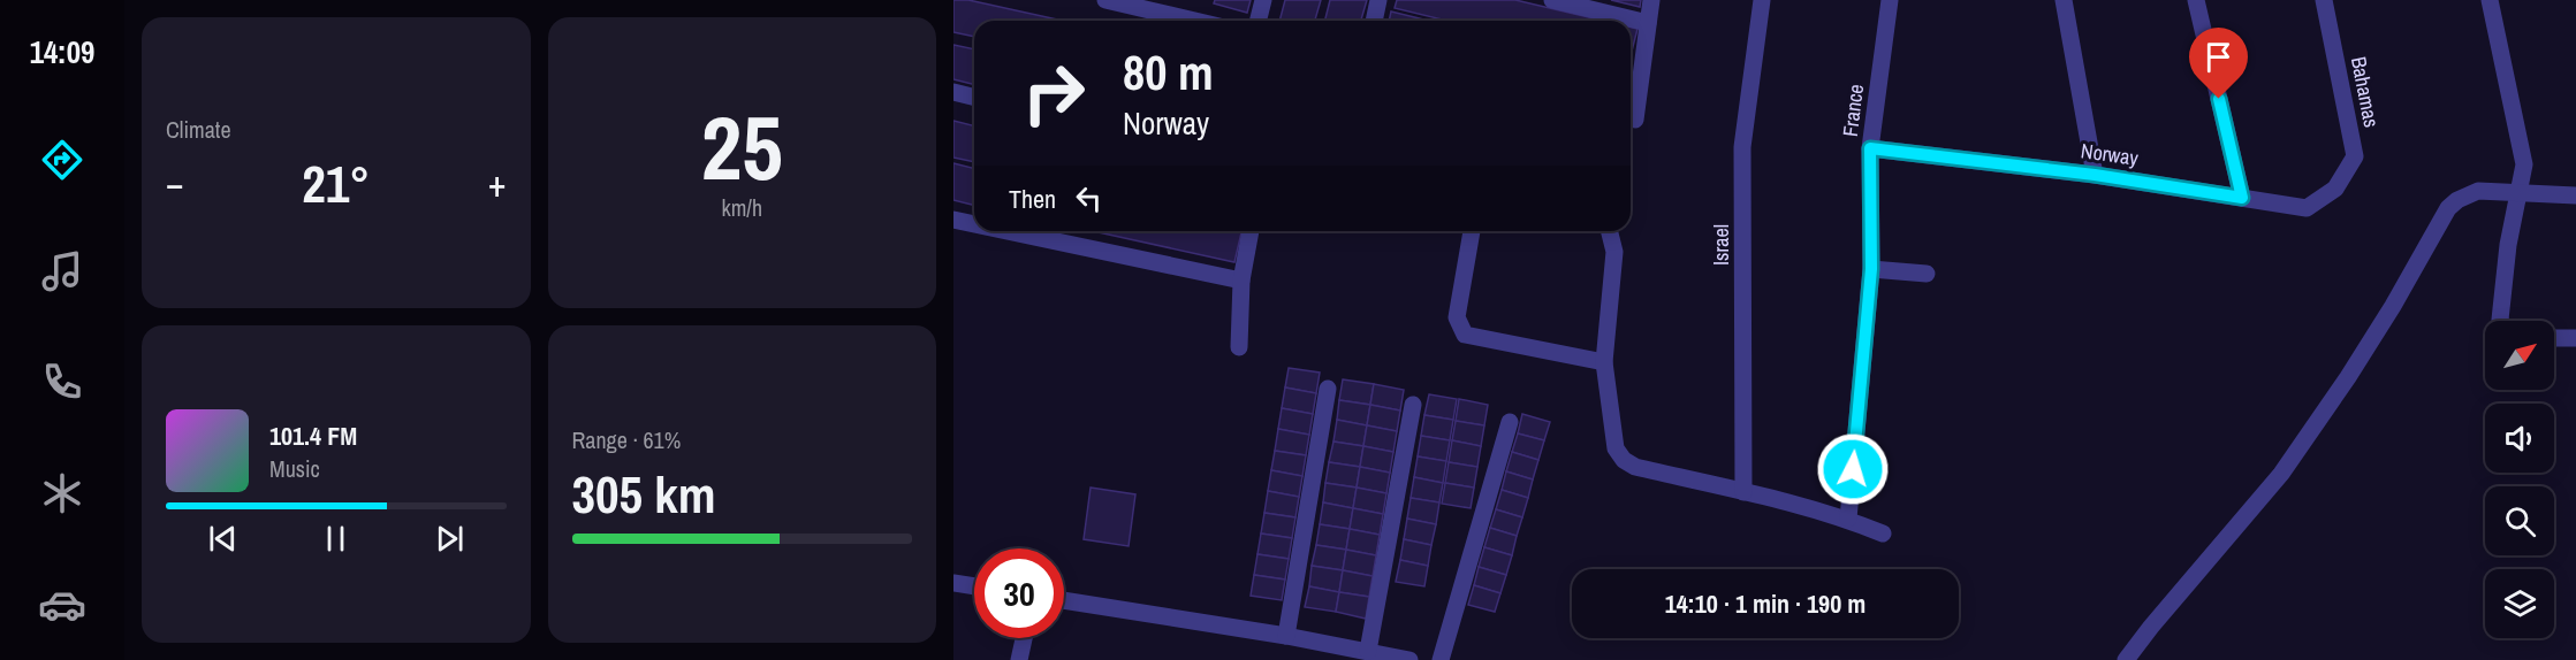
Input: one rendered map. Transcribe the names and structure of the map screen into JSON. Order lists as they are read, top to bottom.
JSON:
{
  "streets": {
    "street": [
      "Bahamas",
      "France",
      "Norway",
      "Israel"
    ]
  },
  "crossings": [
    ["Bahamas", "Norway"],
    ["France", "Norway"]
  ],
  "north": "top right",
  "page": {
    "tabs": "14:09",
    "tile": [
      "Climate",
      ["25", "km/h"],
      ["Range · 61%", "305 km"]
    ],
    "turn": ["80 m", "Norway"],
    "heat": ["−", "21°", "+"],
    "then": "Then",
    "song": ["101.4 FM", "Music"],
    "limit": "30",
    "trip": "14:10 · 1 min · 190 m"
  }
}
